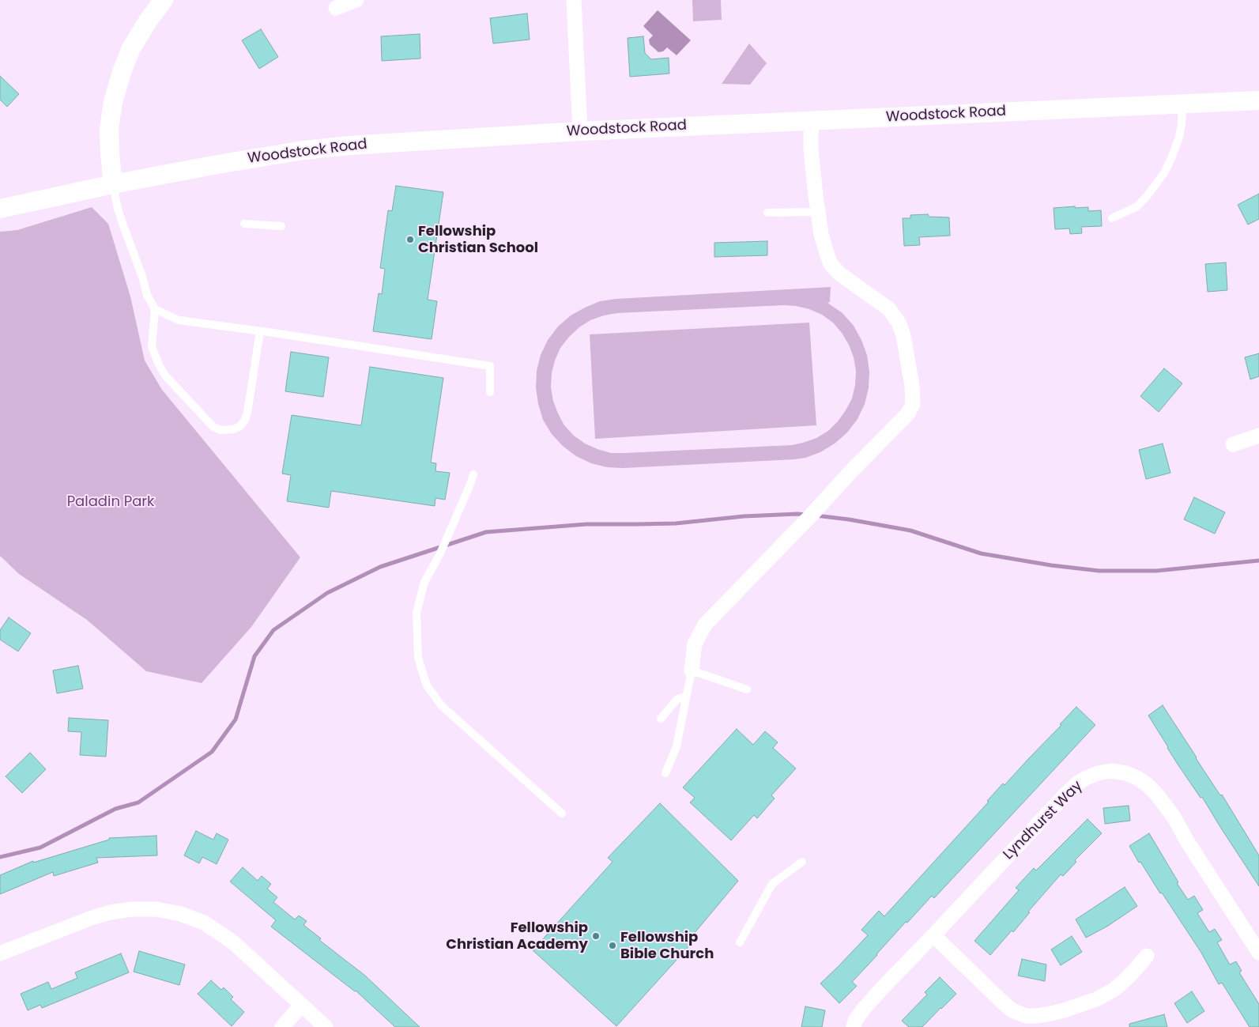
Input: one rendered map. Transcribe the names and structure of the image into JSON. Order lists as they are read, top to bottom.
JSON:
{
  "streets": {
    "street": ["Woodstock Road", "Lyndhurst Way"]
  },
  "parks": ["Paladin Park"],
  "places": ["Fellowship Christian School", "Fellowship Christian Academy", "Fellowship Bible Church"]
}
